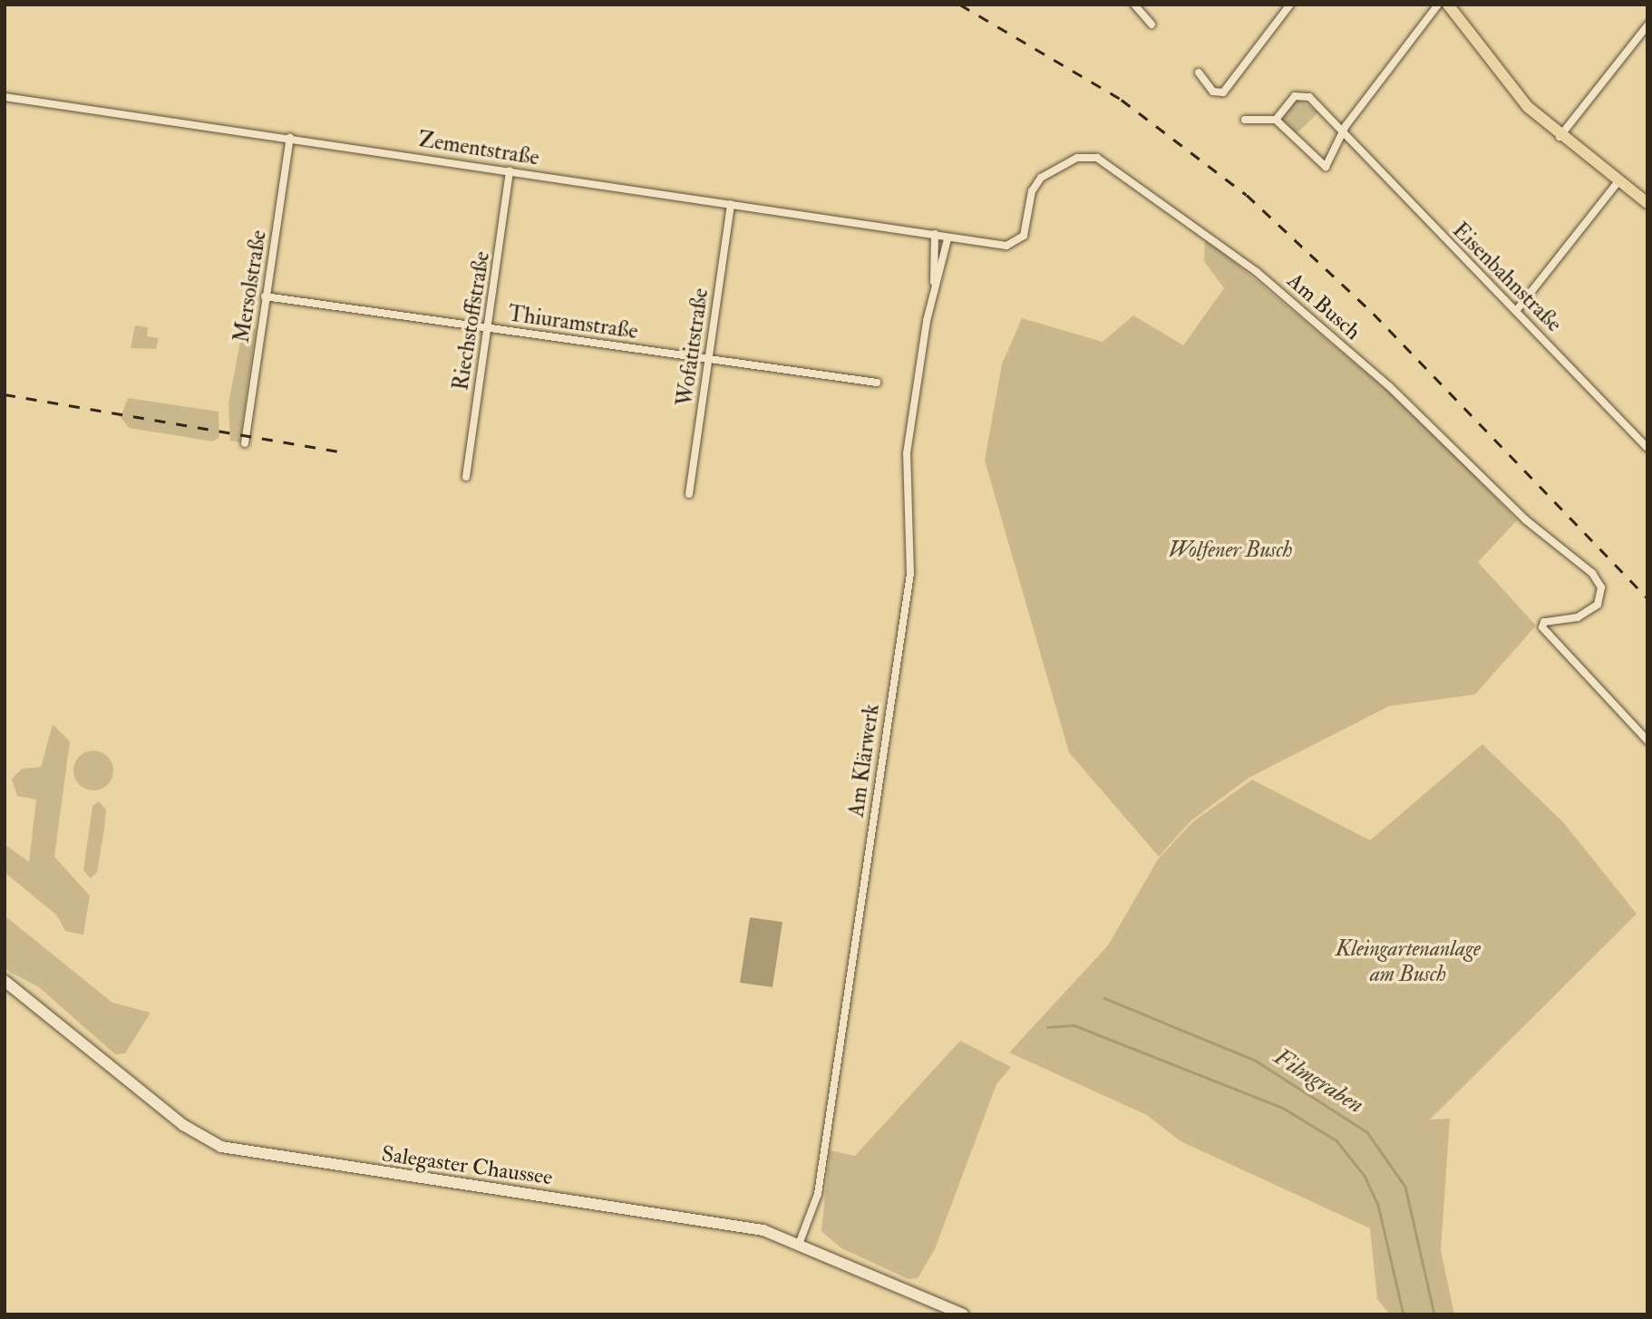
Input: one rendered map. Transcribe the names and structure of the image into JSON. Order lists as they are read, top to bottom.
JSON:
{
  "streets": {
    "main road": ["Salegaster Chaussee"],
    "street": [
      "Zementstraße",
      "Eisenbahnstraße",
      "Mersolstraße",
      "Am Busch",
      "Riechstoffstraße",
      "Thiuramstraße",
      "Wofatitstraße",
      "Am Klärwerk"
    ]
  },
  "crossings": [
    ["Zementstraße", "Mersolstraße"],
    ["Zementstraße", "Am Busch"],
    ["Zementstraße", "Riechstoffstraße"],
    ["Zementstraße", "Wofatitstraße"],
    ["Zementstraße", "Am Klärwerk"],
    ["Mersolstraße", "Thiuramstraße"],
    ["Am Busch", "Am Klärwerk"],
    ["Riechstoffstraße", "Thiuramstraße"],
    ["Thiuramstraße", "Wofatitstraße"],
    ["Am Klärwerk", "Salegaster Chaussee"]
  ],
  "water": ["Filmgraben"],
  "parks": ["Wolfener Busch", "Kleingartenanlage am Busch"]
}
